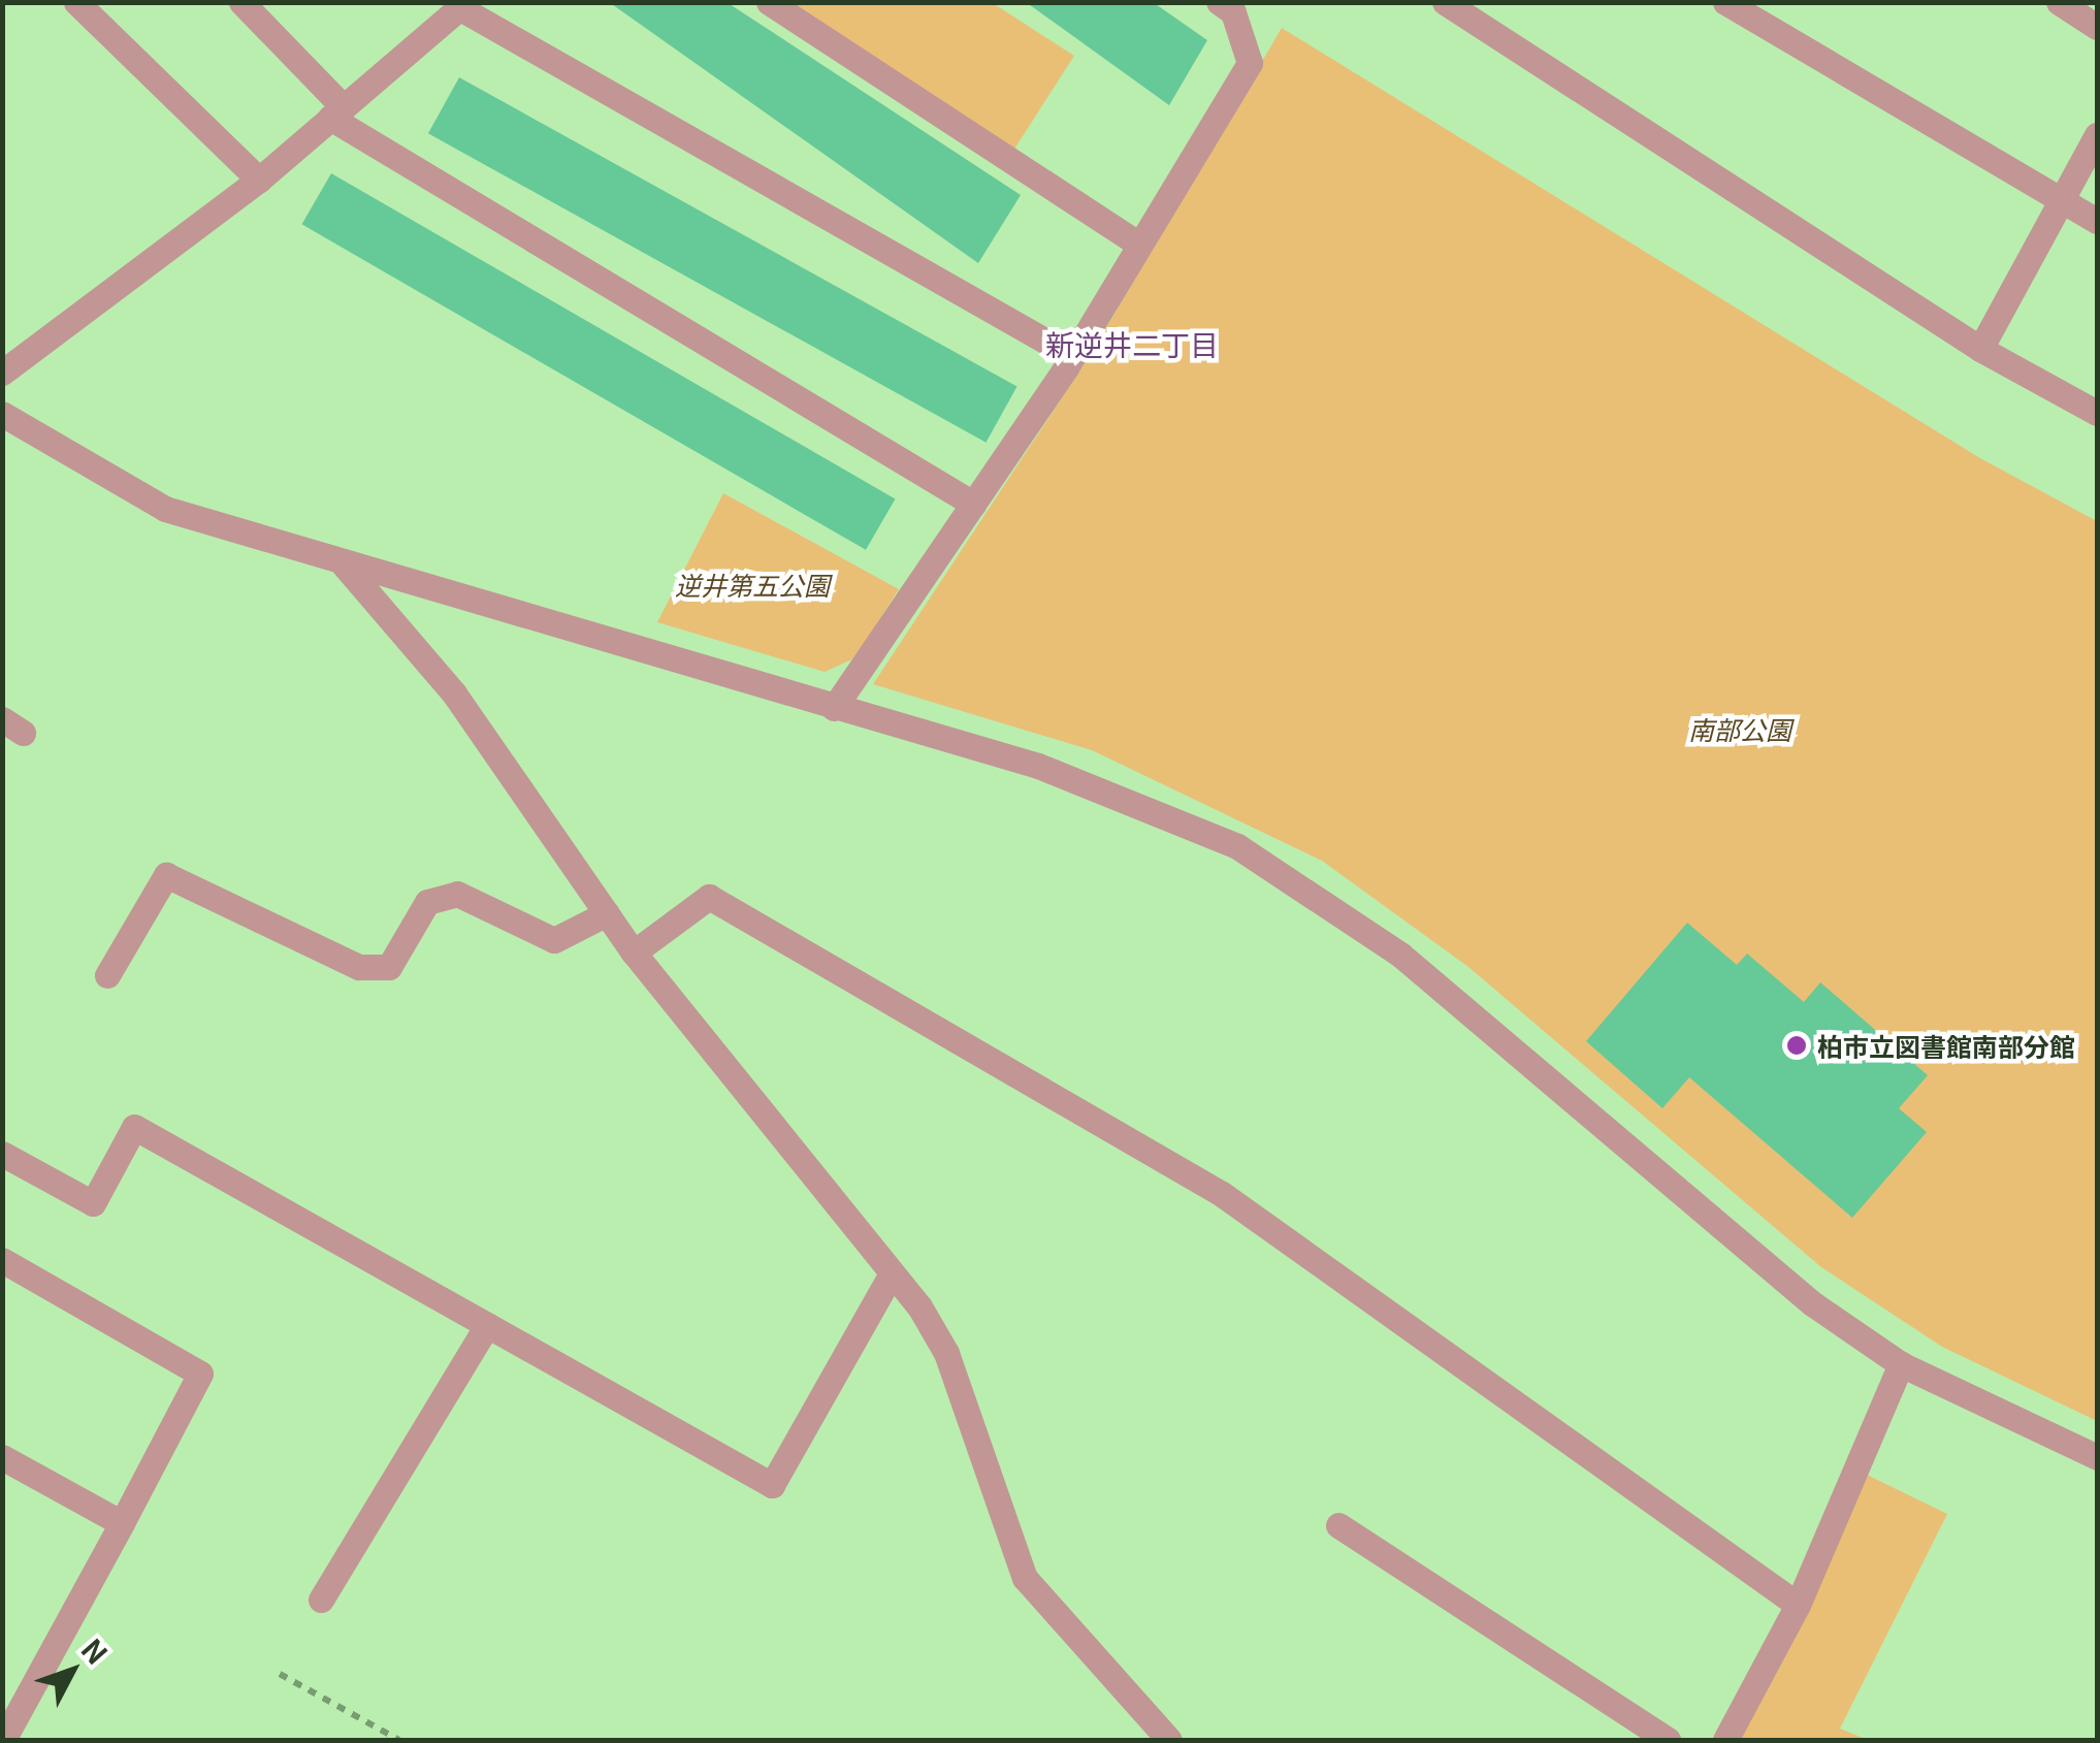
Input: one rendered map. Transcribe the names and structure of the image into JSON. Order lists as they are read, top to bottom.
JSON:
{
  "districts": ["新逆井二丁目"],
  "parks": ["逆井第五公園", "南部公園"],
  "places": ["柏市立図書館南部分館"],
  "north": "top right"
}
